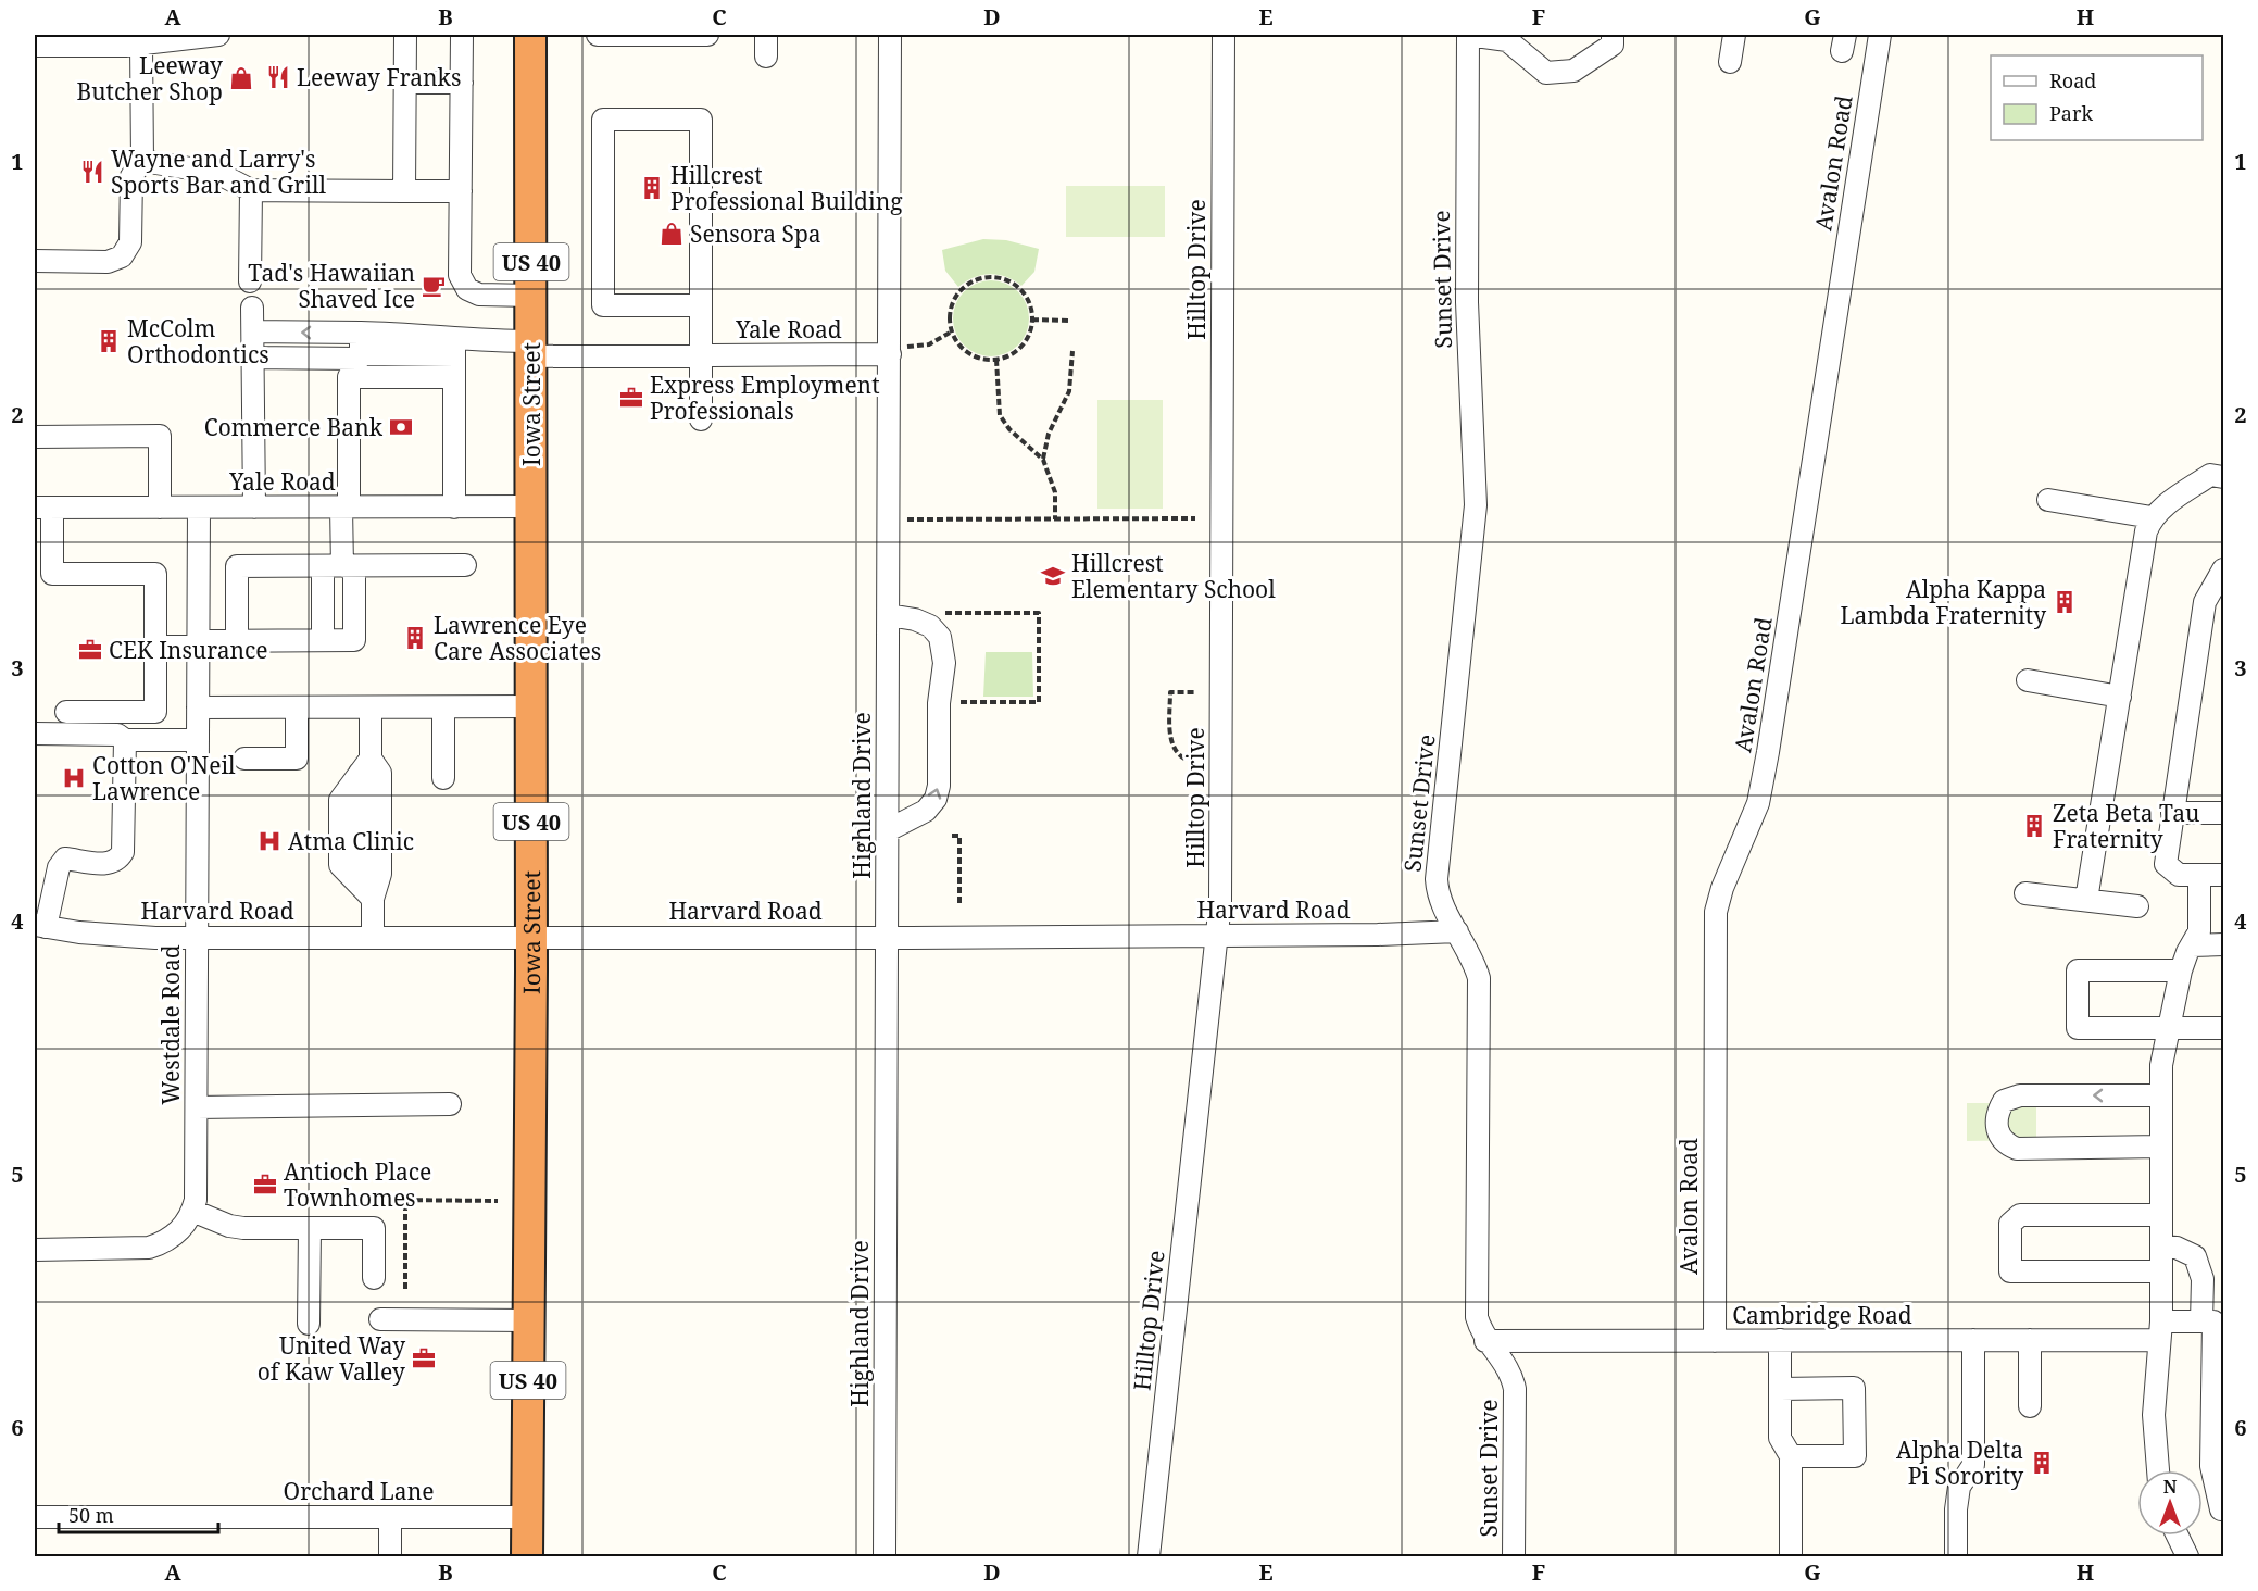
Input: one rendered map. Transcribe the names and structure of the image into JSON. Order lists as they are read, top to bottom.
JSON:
{
  "streets": {
    "highway": ["US 40", "Iowa Street"],
    "street": [
      "Avalon Road",
      "Hilltop Drive",
      "Sunset Drive",
      "Yale Road",
      "Highland Drive",
      "Harvard Road",
      "Westdale Road",
      "Cambridge Road",
      "Orchard Lane"
    ]
  },
  "crossings": [
    ["Avalon Road", "Cambridge Road"],
    ["Hilltop Drive", "Harvard Road"],
    ["Sunset Drive", "Harvard Road"],
    ["Sunset Drive", "Cambridge Road"],
    ["Yale Road", "Iowa Street"],
    ["Yale Road", "Highland Drive"],
    ["Yale Road", "Westdale Road"],
    ["Iowa Street", "Harvard Road"],
    ["Iowa Street", "Orchard Lane"],
    ["Highland Drive", "Harvard Road"],
    ["Harvard Road", "Westdale Road"]
  ],
  "places": {
    "restaurant": ["Leeway Franks", "Wayne and Larry's Sports Bar and Grill"],
    "shop": ["Leeway Butcher Shop", "Sensora Spa"],
    "building": [
      "Hillcrest Professional Building",
      "McColm Orthodontics",
      "Alpha Kappa Lambda Fraternity",
      "Lawrence Eye Care Associates",
      "Zeta Beta Tau Fraternity",
      "Alpha Delta Pi Sorority"
    ],
    "cafe": ["Tad's Hawaiian Shaved Ice"],
    "office": [
      "Express Employment Professionals",
      "CEK Insurance",
      "Antioch Place Townhomes",
      "United Way of Kaw Valley"
    ],
    "bank": ["Commerce Bank"],
    "school or university": ["Hillcrest Elementary School"],
    "hospital": ["Cotton O'Neil Lawrence", "Atma Clinic"]
  },
  "legend": ["Road", "Park"],
  "scale_bar": "50 m",
  "north": "top",
  "grid": {
    "columns": [
      "A",
      "B",
      "C",
      "D",
      "E",
      "F",
      "G",
      "H"
    ],
    "rows": [
      "1",
      "2",
      "3",
      "4",
      "5",
      "6"
    ]
  }
}
